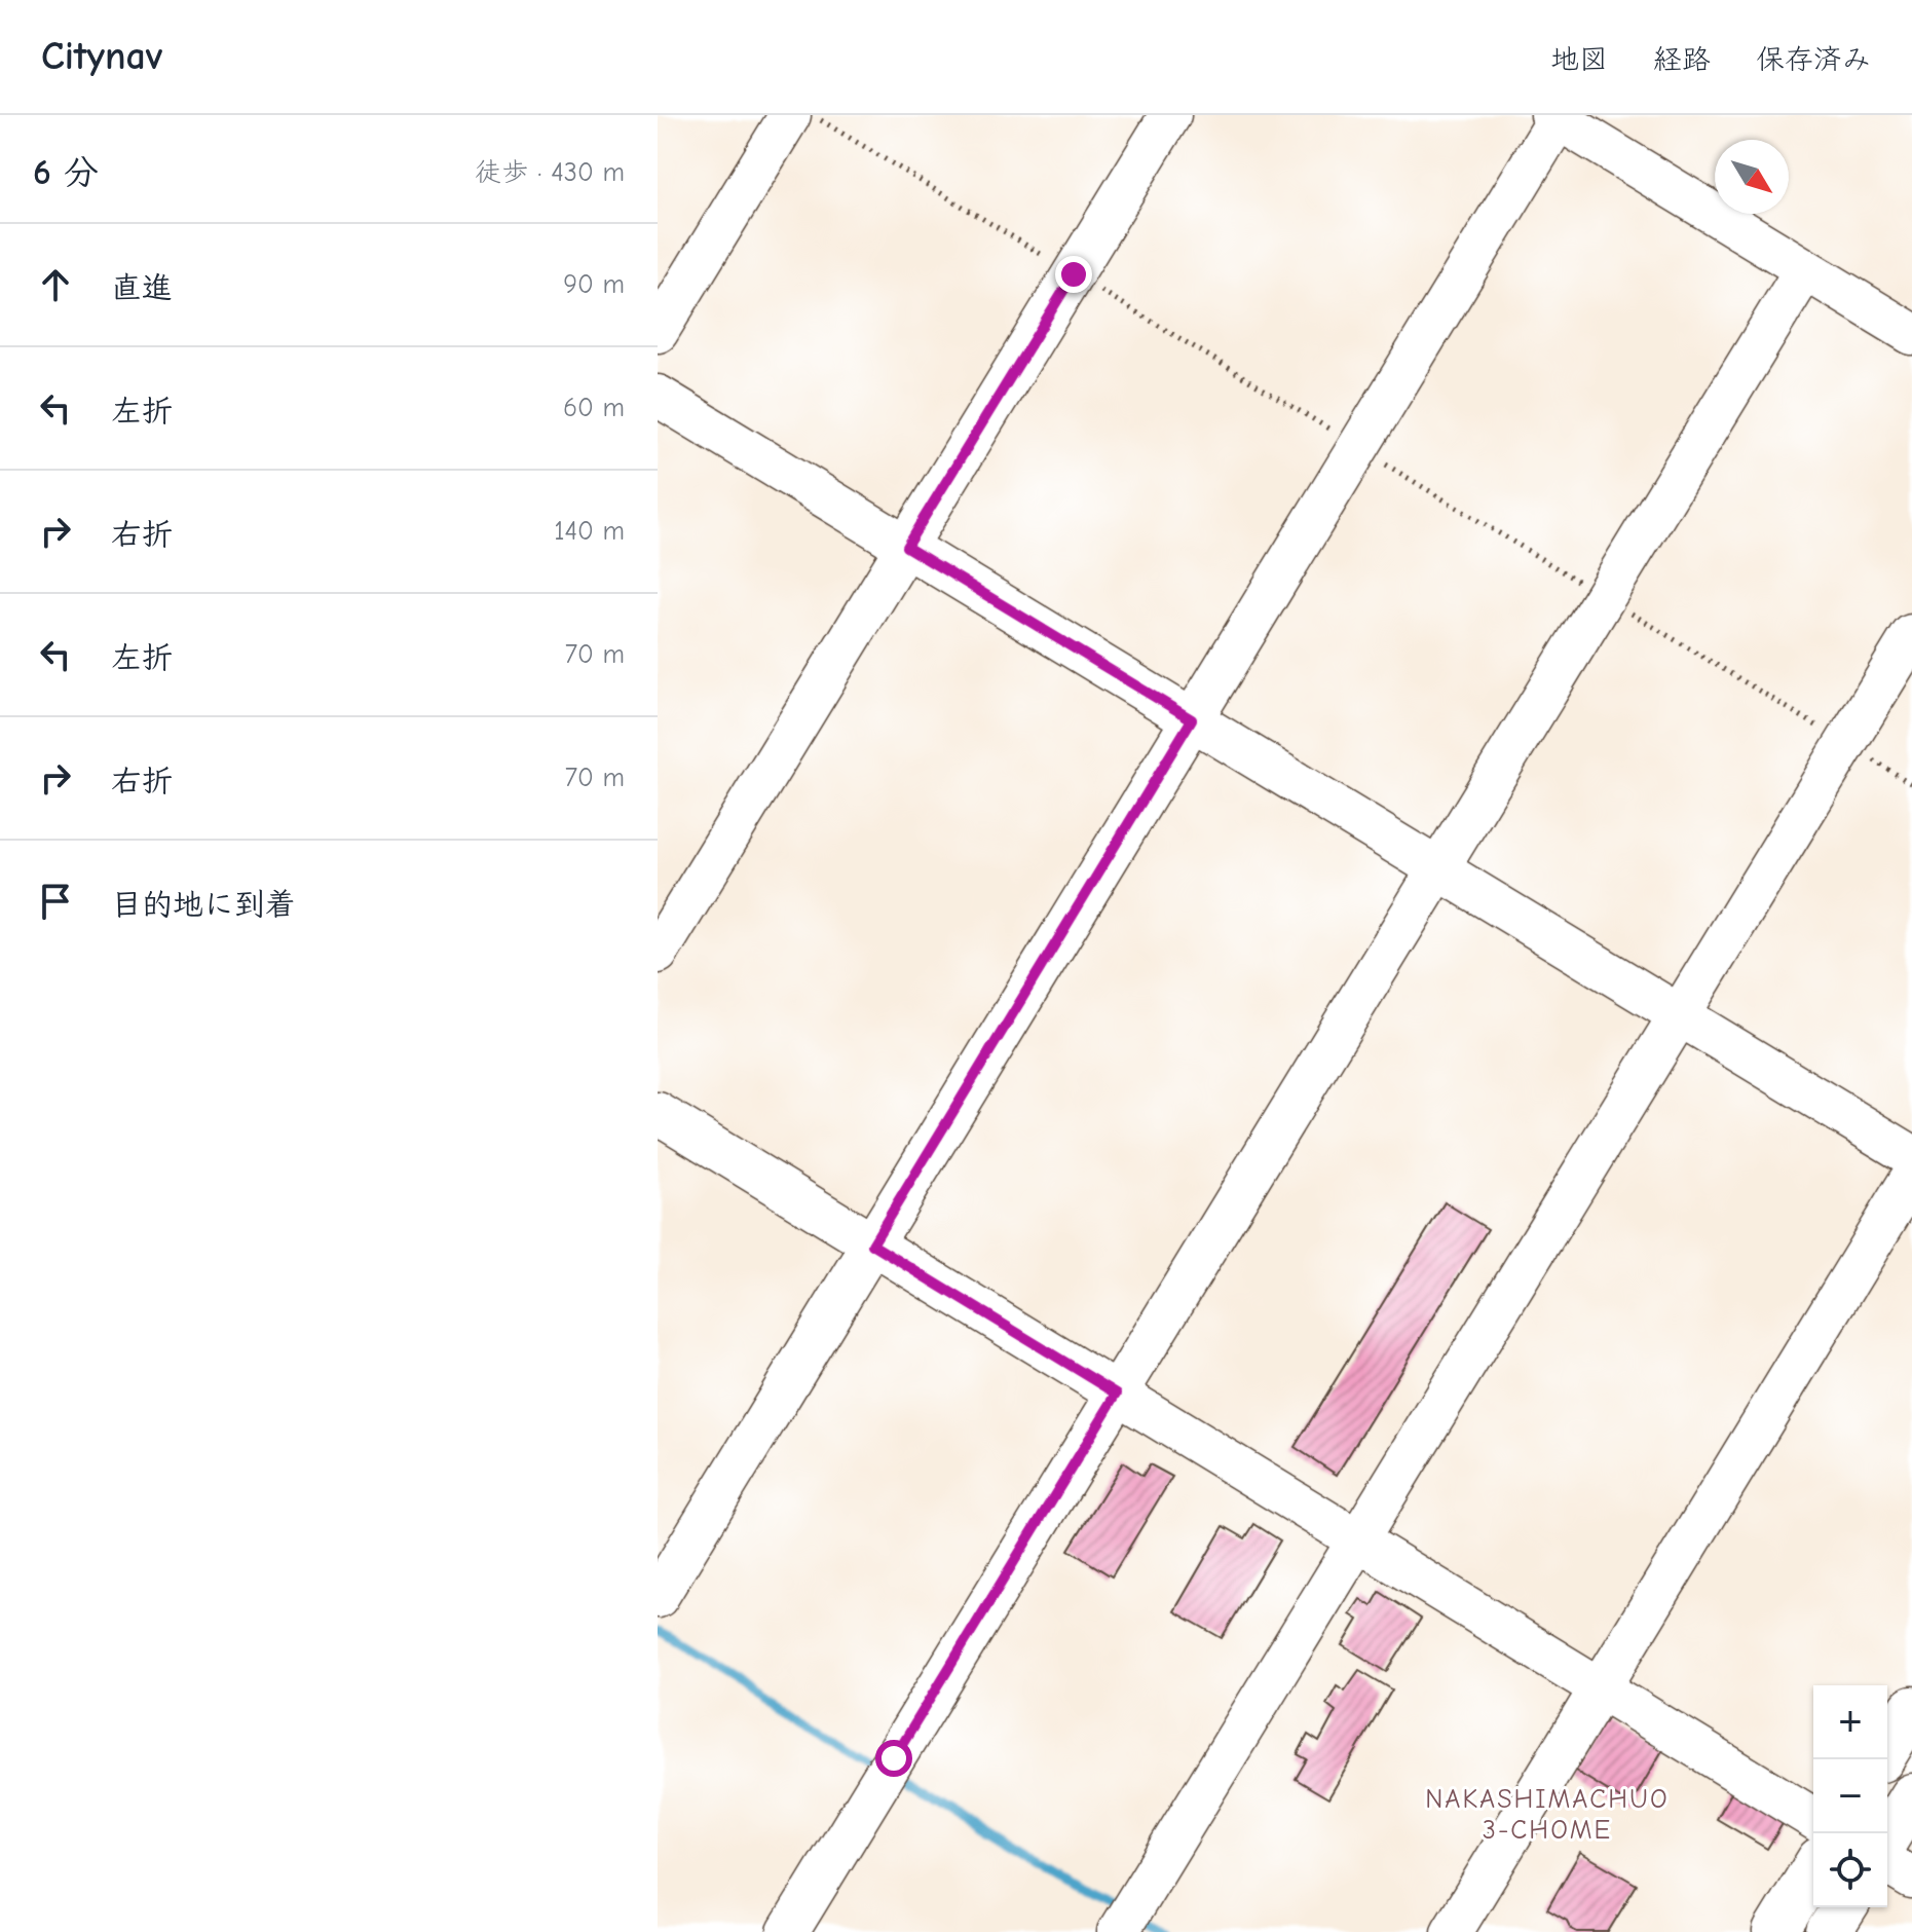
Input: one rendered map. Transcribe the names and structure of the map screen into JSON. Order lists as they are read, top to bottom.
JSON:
{
  "districts": ["NAKASHIMACHUO 3-CHOME"],
  "north": "bottom right",
  "page": {
    "header": "Citynav",
    "nav": ["地図", "経路", "保存済み"],
    "heading": ["6 分", "徒歩 · 430 m"],
    "list": [
      ["直進", "90 m"],
      ["左折", "60 m"],
      ["右折", "140 m"],
      ["左折", "70 m"],
      ["右折", "70 m"],
      "目的地に到着"
    ],
    "map_buttons": ["+", "−"]
  }
}
